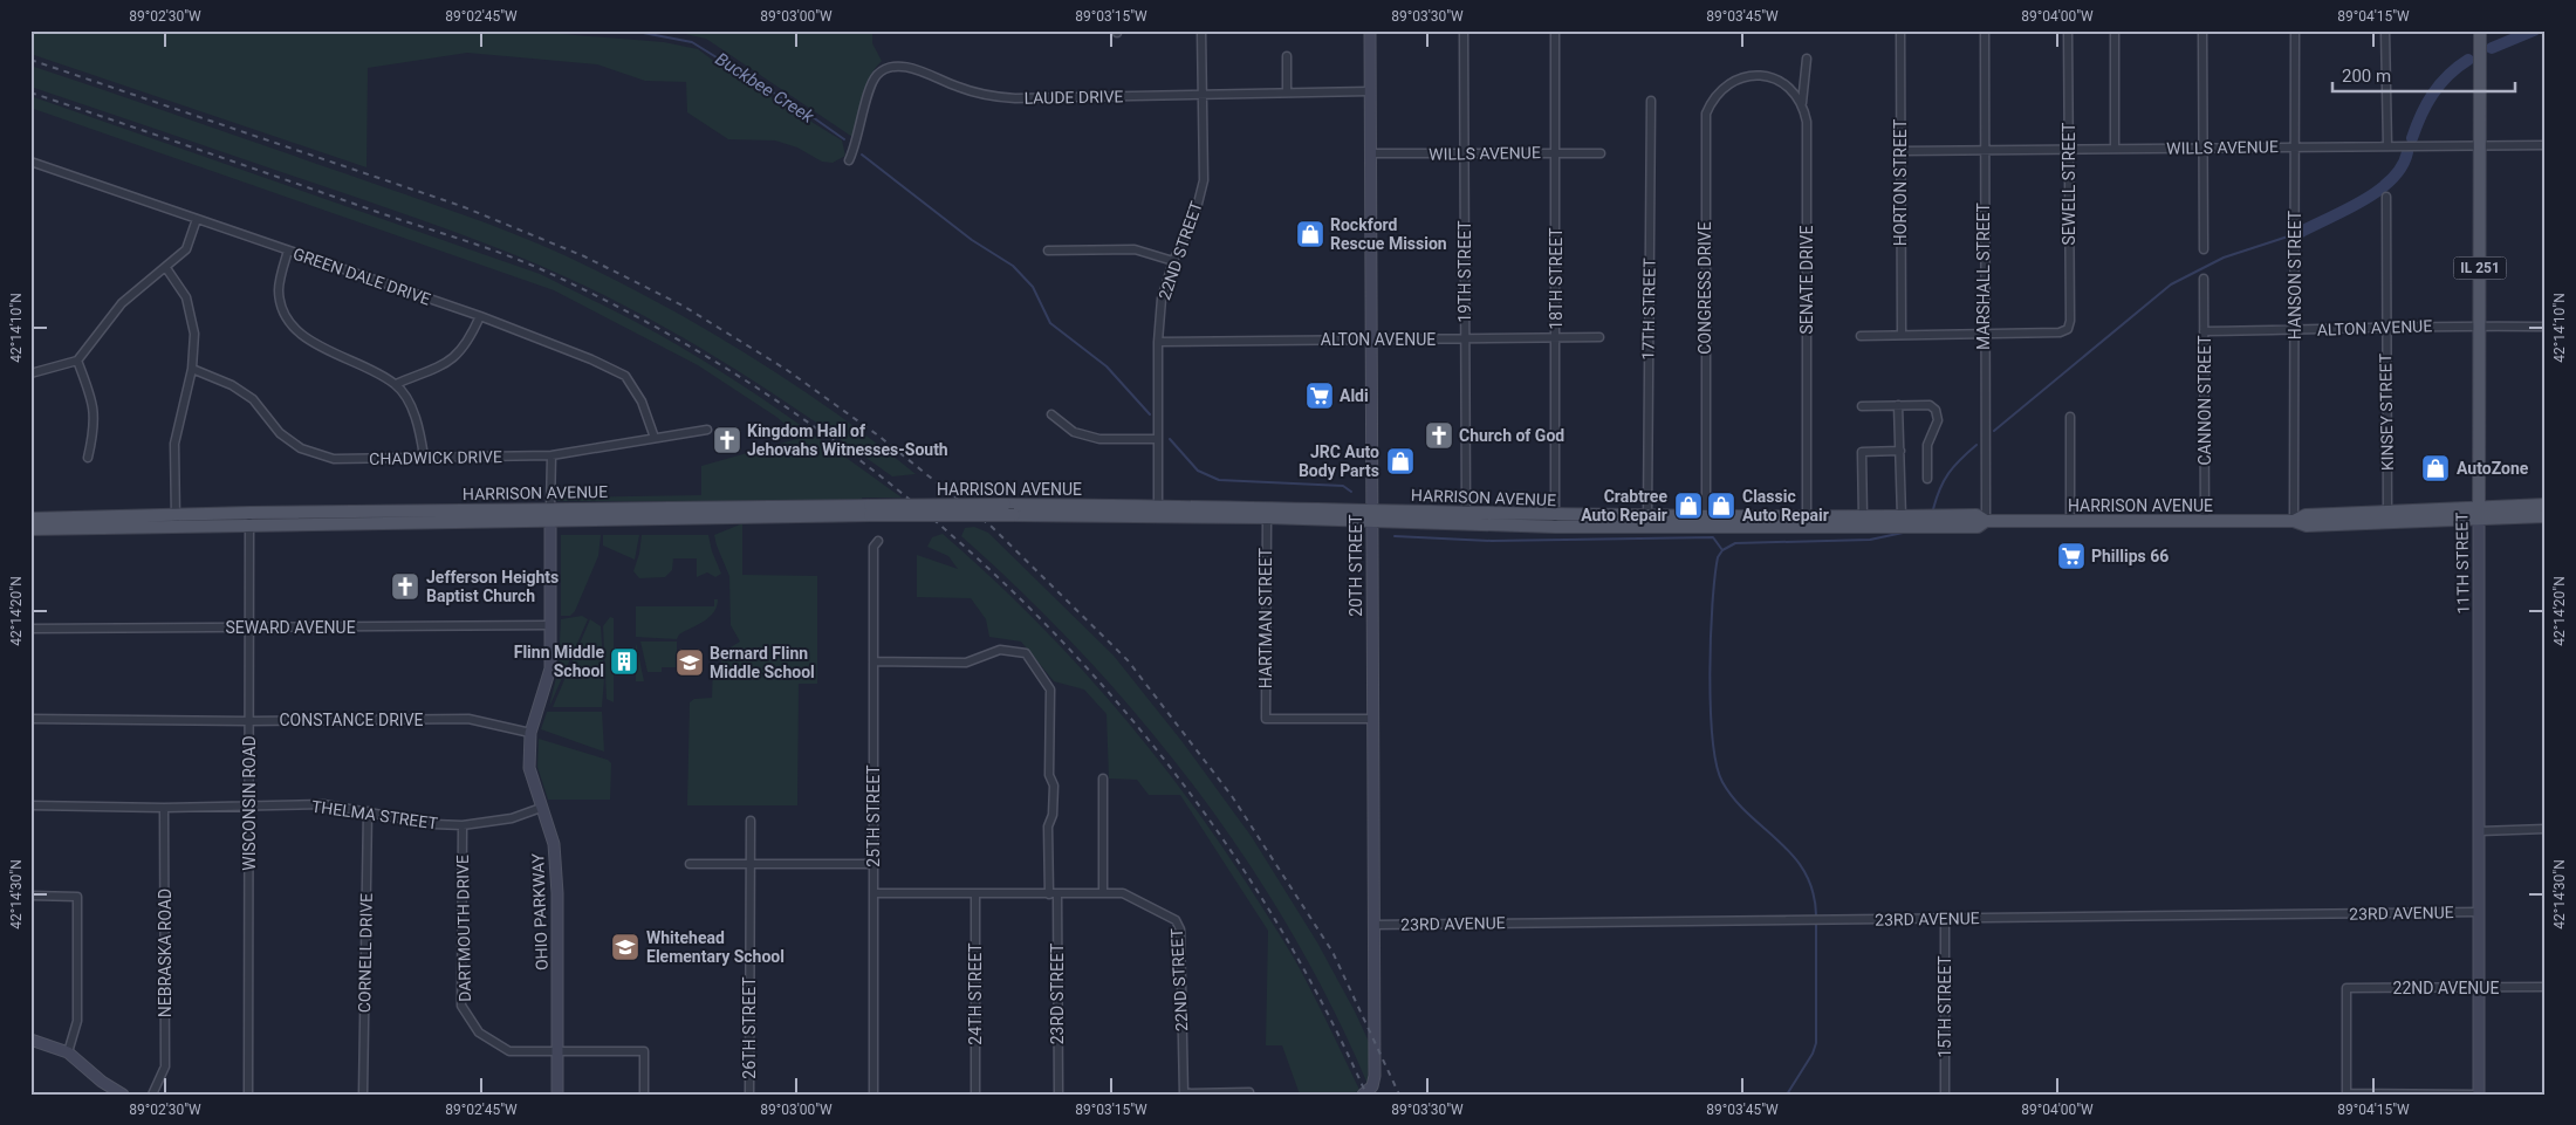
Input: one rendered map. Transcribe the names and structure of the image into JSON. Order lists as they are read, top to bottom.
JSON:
{
  "streets": {
    "main road": ["IL 251", "HARRISON AVENUE", "11TH STREET"],
    "street": [
      "LAUDE DRIVE",
      "WILLS AVENUE",
      "HORTON STREET",
      "SEWELL STREET",
      "22ND STREET",
      "19TH STREET",
      "HANSON STREET",
      "GREEN DALE DRIVE",
      "MARSHALL STREET",
      "18TH STREET",
      "SENATE DRIVE",
      "CONGRESS DRIVE",
      "17TH STREET",
      "ALTON AVENUE",
      "CANNON STREET",
      "KINSEY STREET",
      "CHADWICK DRIVE",
      "20TH STREET",
      "HARTMAN STREET",
      "SEWARD AVENUE",
      "CONSTANCE DRIVE",
      "WISCONSIN ROAD",
      "THELMA STREET",
      "25TH STREET",
      "OHIO PARKWAY",
      "23RD AVENUE",
      "DARTMOUTH DRIVE",
      "NEBRASKA ROAD",
      "CORNELL DRIVE",
      "22ND AVENUE",
      "24TH STREET",
      "23RD STREET",
      "15TH STREET",
      "26TH STREET"
    ]
  },
  "crossings": [
    ["LAUDE DRIVE", "22ND STREET"],
    ["LAUDE DRIVE", "20TH STREET"],
    ["WILLS AVENUE", "HORTON STREET"],
    ["WILLS AVENUE", "SEWELL STREET"],
    ["WILLS AVENUE", "19TH STREET"],
    ["WILLS AVENUE", "HANSON STREET"],
    ["WILLS AVENUE", "MARSHALL STREET"],
    ["WILLS AVENUE", "18TH STREET"],
    ["WILLS AVENUE", "11TH STREET"],
    ["WILLS AVENUE", "20TH STREET"],
    ["SEWELL STREET", "MARSHALL STREET"],
    ["22ND STREET", "ALTON AVENUE"],
    ["22ND STREET", "HARRISON AVENUE"],
    ["22ND STREET", "25TH STREET"],
    ["22ND STREET", "24TH STREET"],
    ["22ND STREET", "23RD STREET"],
    ["19TH STREET", "ALTON AVENUE"],
    ["19TH STREET", "HARRISON AVENUE"],
    ["HANSON STREET", "ALTON AVENUE"],
    ["HANSON STREET", "HARRISON AVENUE"],
    ["GREEN DALE DRIVE", "CHADWICK DRIVE"],
    ["MARSHALL STREET", "HARRISON AVENUE"],
    ["18TH STREET", "ALTON AVENUE"],
    ["18TH STREET", "HARRISON AVENUE"],
    ["SENATE DRIVE", "CONGRESS DRIVE"],
    ["SENATE DRIVE", "HARRISON AVENUE"],
    ["CONGRESS DRIVE", "HARRISON AVENUE"],
    ["17TH STREET", "HARRISON AVENUE"],
    ["ALTON AVENUE", "CANNON STREET"],
    ["ALTON AVENUE", "KINSEY STREET"],
    ["ALTON AVENUE", "11TH STREET"],
    ["ALTON AVENUE", "20TH STREET"],
    ["CANNON STREET", "HARRISON AVENUE"],
    ["KINSEY STREET", "HARRISON AVENUE"],
    ["CHADWICK DRIVE", "OHIO PARKWAY"],
    ["HARRISON AVENUE", "11TH STREET"],
    ["HARRISON AVENUE", "20TH STREET"],
    ["HARRISON AVENUE", "HARTMAN STREET"],
    ["HARRISON AVENUE", "WISCONSIN ROAD"],
    ["HARRISON AVENUE", "OHIO PARKWAY"],
    ["11TH STREET", "23RD AVENUE"],
    ["11TH STREET", "22ND AVENUE"],
    ["20TH STREET", "HARTMAN STREET"],
    ["20TH STREET", "23RD AVENUE"],
    ["SEWARD AVENUE", "WISCONSIN ROAD"],
    ["SEWARD AVENUE", "OHIO PARKWAY"],
    ["CONSTANCE DRIVE", "WISCONSIN ROAD"],
    ["CONSTANCE DRIVE", "OHIO PARKWAY"],
    ["WISCONSIN ROAD", "THELMA STREET"],
    ["THELMA STREET", "OHIO PARKWAY"],
    ["THELMA STREET", "DARTMOUTH DRIVE"],
    ["THELMA STREET", "NEBRASKA ROAD"],
    ["THELMA STREET", "CORNELL DRIVE"],
    ["OHIO PARKWAY", "DARTMOUTH DRIVE"],
    ["23RD AVENUE", "15TH STREET"]
  ],
  "water": ["Buckbee Creek"],
  "places": {
    "shop": [
      "Rockford Rescue Mission",
      "JRC Auto Body Parts",
      "AutoZone",
      "Crabtree Auto Repair",
      "Classic Auto Repair"
    ],
    "supermarket": ["Aldi", "Phillips 66"],
    "church": ["Church of God", "Kingdom Hall of Jehovahs Witnesses-South", "Jefferson Heights Baptist Church"],
    "building": ["Flinn Middle School"],
    "school or university": ["Bernard Flinn Middle School", "Whitehead Elementary School"]
  },
  "scale_bar": "200 m",
  "coordinates": [
    "89°02'30\"W",
    "89°02'45\"W",
    "89°03'00\"W",
    "89°03'15\"W",
    "89°03'30\"W",
    "89°03'45\"W",
    "89°04'00\"W",
    "89°04'15\"W",
    "42°14'10\"N",
    "42°14'20\"N",
    "42°14'30\"N"
  ]
}
